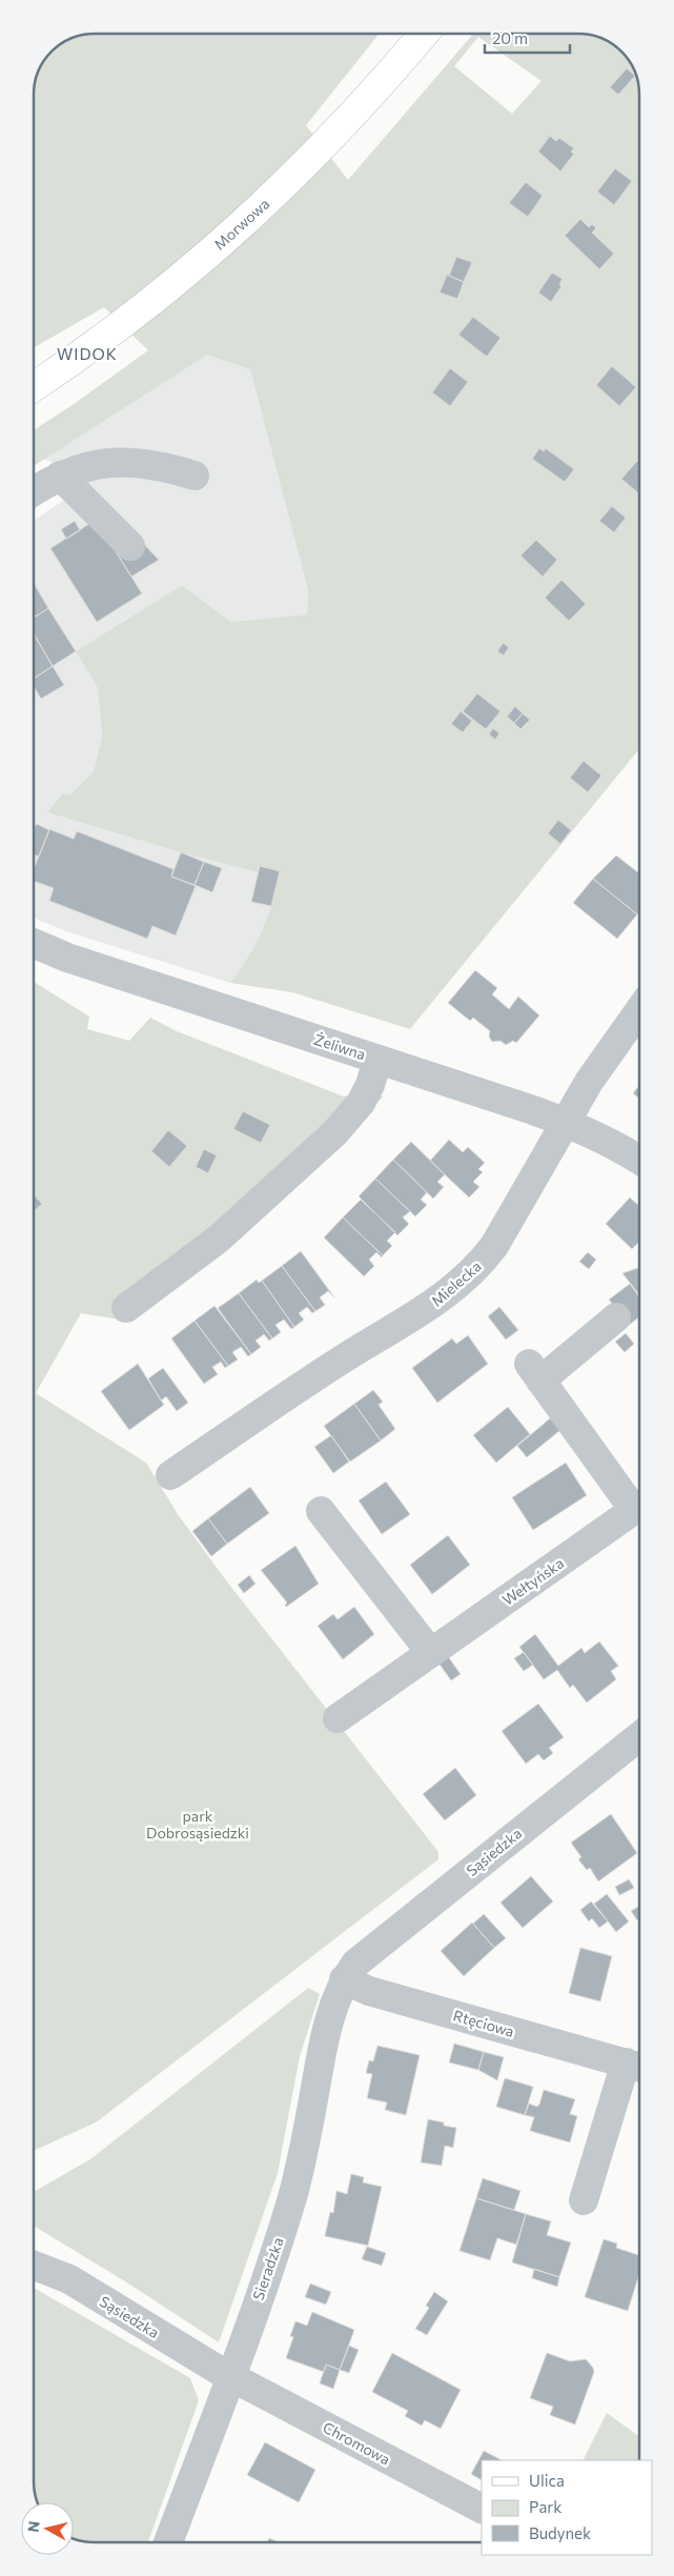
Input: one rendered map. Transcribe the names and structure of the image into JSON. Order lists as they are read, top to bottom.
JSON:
{
  "streets": {
    "main road": ["Morwowa"],
    "street": [
      "Żeliwna",
      "Mielecka",
      "Wełtyńska",
      "Sąsiedzka",
      "Rtęciowa",
      "Sieradzka",
      "Chromowa"
    ]
  },
  "crossings": [
    ["Żeliwna", "Mielecka"],
    ["Sąsiedzka", "Rtęciowa"],
    ["Sąsiedzka", "Sieradzka"],
    ["Sąsiedzka", "Chromowa"],
    ["Rtęciowa", "Sieradzka"],
    ["Sieradzka", "Chromowa"]
  ],
  "districts": ["WIDOK"],
  "parks": ["park Dobrosąsiedzki"],
  "legend": ["Ulica", "Park", "Budynek"],
  "scale_bar": "20 m",
  "north": "left"
}
